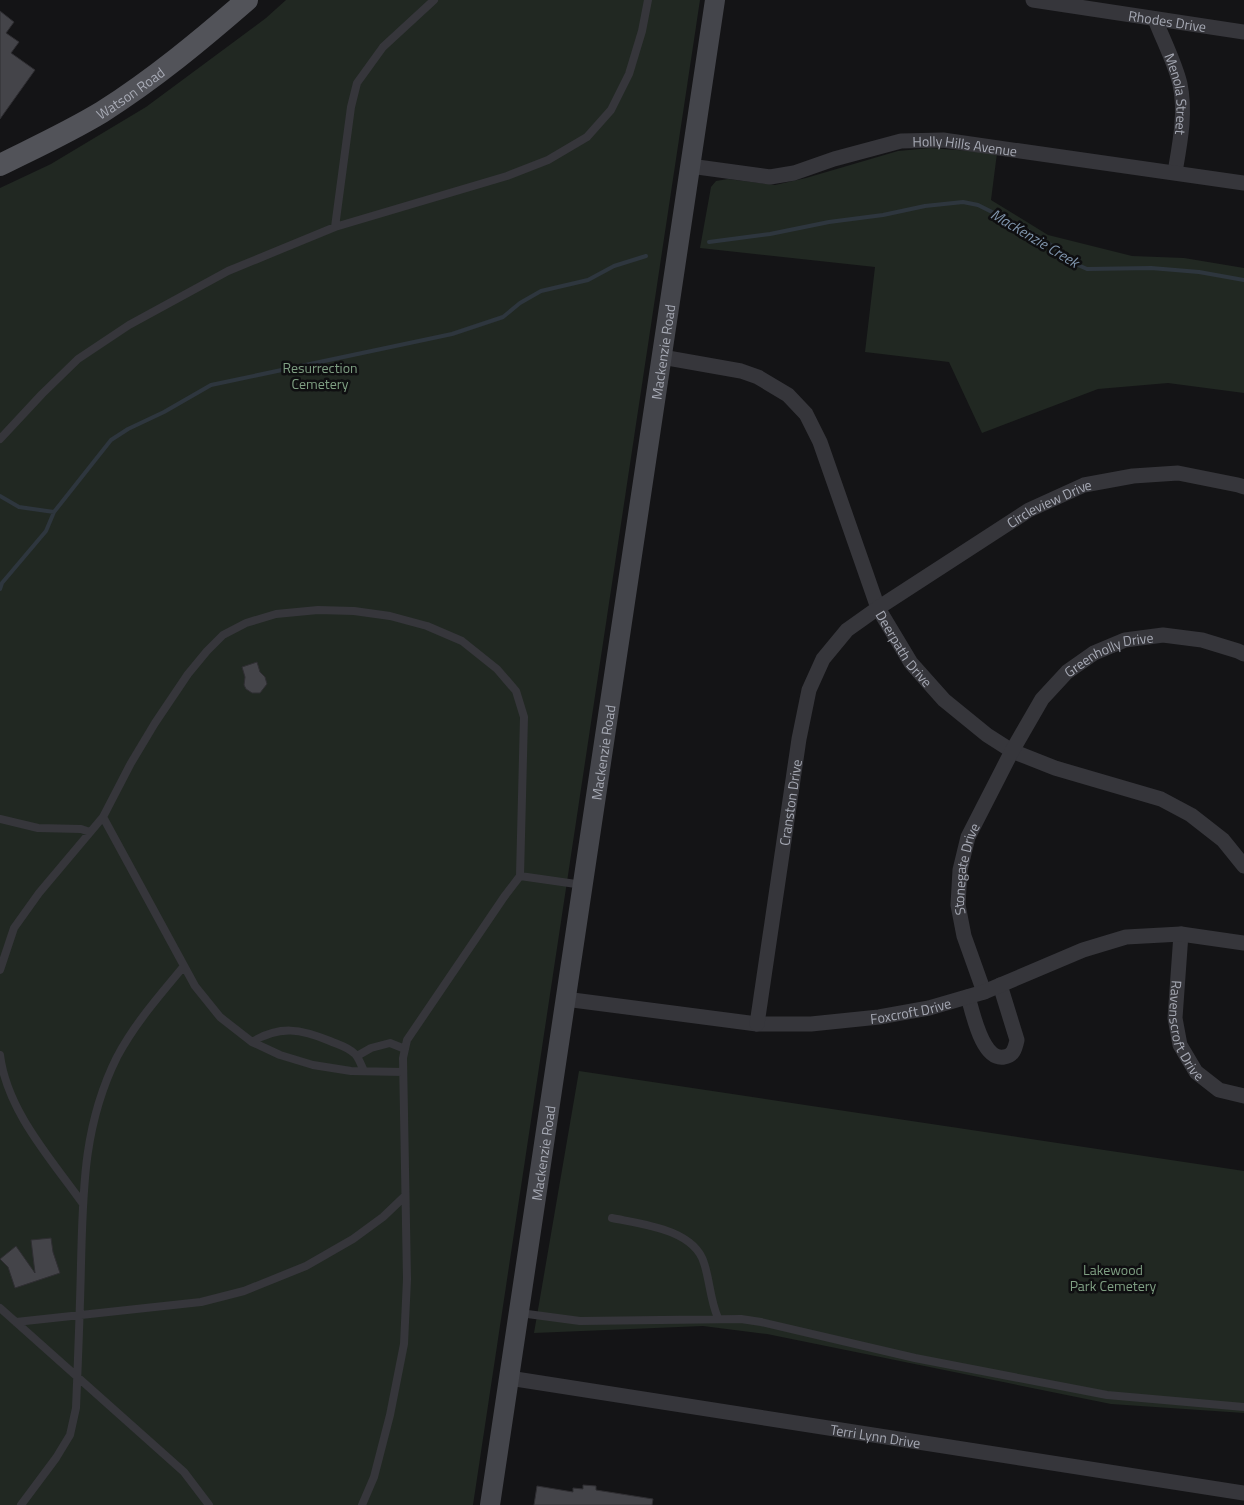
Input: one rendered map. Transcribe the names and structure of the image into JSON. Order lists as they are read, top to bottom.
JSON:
{
  "streets": {
    "main road": ["Watson Road", "Mackenzie Road"],
    "street": [
      "Rhodes Drive",
      "Menola Street",
      "Holly Hills Avenue",
      "Circleview Drive",
      "Deerpath Drive",
      "Greenholly Drive",
      "Cranston Drive",
      "Stonegate Drive",
      "Foxcroft Drive",
      "Ravenscroft Drive",
      "Terri Lynn Drive"
    ]
  },
  "crossings": [
    ["Rhodes Drive", "Menola Street"],
    ["Menola Street", "Holly Hills Avenue"],
    ["Holly Hills Avenue", "Mackenzie Road"],
    ["Mackenzie Road", "Deerpath Drive"],
    ["Mackenzie Road", "Foxcroft Drive"],
    ["Mackenzie Road", "Terri Lynn Drive"],
    ["Circleview Drive", "Deerpath Drive"],
    ["Circleview Drive", "Cranston Drive"],
    ["Deerpath Drive", "Greenholly Drive"],
    ["Deerpath Drive", "Cranston Drive"],
    ["Deerpath Drive", "Stonegate Drive"],
    ["Greenholly Drive", "Stonegate Drive"],
    ["Cranston Drive", "Foxcroft Drive"],
    ["Stonegate Drive", "Foxcroft Drive"],
    ["Foxcroft Drive", "Ravenscroft Drive"]
  ],
  "water": ["MacKenzie Creek"],
  "parks": ["Resurrection Cemetery", "Lakewood Park Cemetery"]
}
